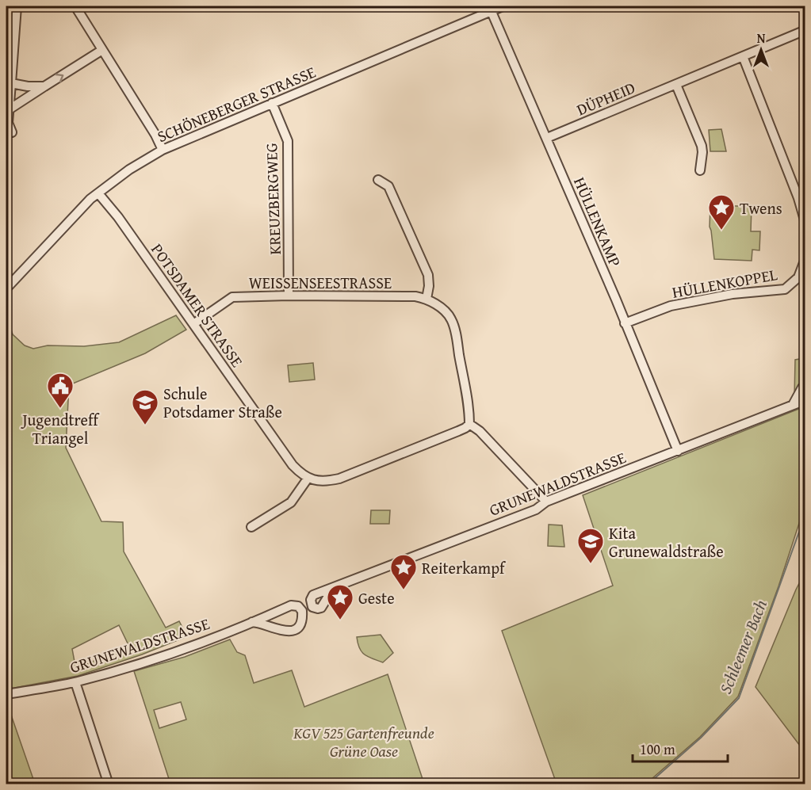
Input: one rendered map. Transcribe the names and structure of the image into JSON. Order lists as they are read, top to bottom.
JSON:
{
  "streets": {
    "street": [
      "DÜPHEID",
      "SCHÖNEBERGER STRASSE",
      "KREUZBERGWEG",
      "HÜLLENKAMP",
      "WEISSENSEESTRASSE",
      "HÜLLENKOPPEL",
      "POTSDAMER STRASSE",
      "GRUNEWALDSTRASSE"
    ]
  },
  "crossings": [
    ["DÜPHEID", "HÜLLENKAMP"],
    ["SCHÖNEBERGER STRASSE", "KREUZBERGWEG"],
    ["SCHÖNEBERGER STRASSE", "HÜLLENKAMP"],
    ["SCHÖNEBERGER STRASSE", "POTSDAMER STRASSE"],
    ["KREUZBERGWEG", "WEISSENSEESTRASSE"],
    ["HÜLLENKAMP", "HÜLLENKOPPEL"],
    ["HÜLLENKAMP", "GRUNEWALDSTRASSE"],
    ["WEISSENSEESTRASSE", "POTSDAMER STRASSE"]
  ],
  "water": ["Schleemer Bach"],
  "parks": ["KGV 525 Gartenfreunde Grüne Oase"],
  "places": {
    "place": ["Twens", "Reiterkampf", "Geste"],
    "public building": ["Jugendtreff Triangel"],
    "school or university": ["Schule Potsdamer Straße", "Kita Grunewaldstraße"]
  },
  "scale_bar": "100 m",
  "north": "top"
}
